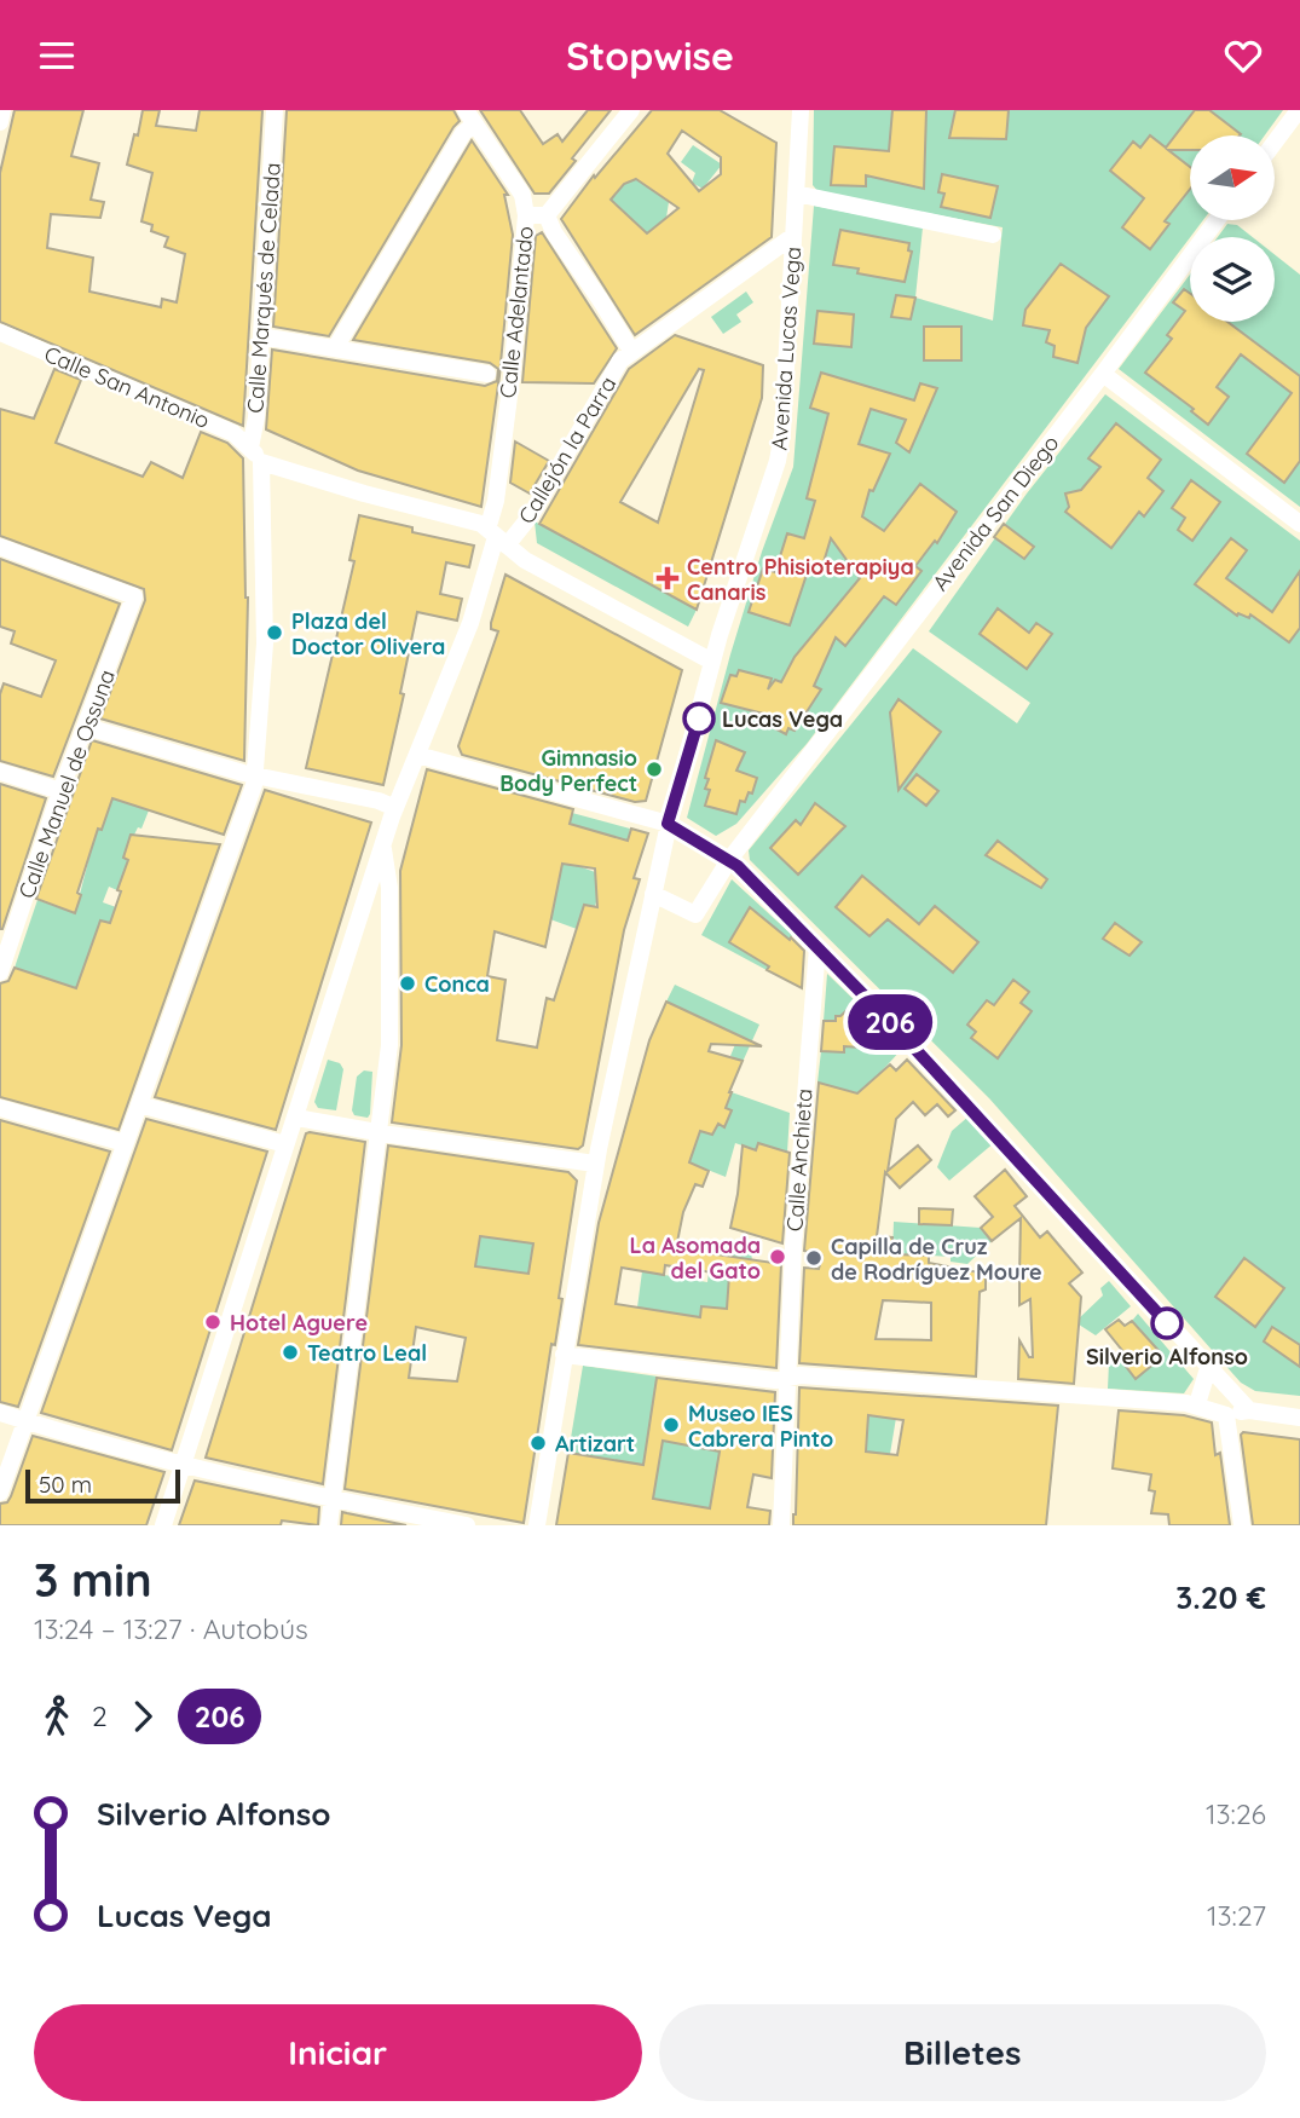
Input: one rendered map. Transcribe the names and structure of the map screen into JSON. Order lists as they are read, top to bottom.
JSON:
{
  "streets": {
    "street": [
      "Calle Marqués de Celada",
      "Calle Adelantado",
      "Avenida Lucas Vega",
      "Calle San Antonio",
      "Callejón la Parra",
      "Avenida San Diego",
      "Calle Manuel de Ossuna",
      "Calle Anchieta"
    ]
  },
  "crossings": [
    ["Calle Marqués de Celada", "Calle San Antonio"],
    ["Calle Adelantado", "Calle San Antonio"],
    ["Avenida Lucas Vega", "Callejón la Parra"],
    ["Avenida Lucas Vega", "Avenida San Diego"]
  ],
  "places": {
    "health": ["Centro Phisioterapiya Canaris"],
    "other": [
      "Plaza del Doctor Olivera",
      "Lucas Vega",
      "Gimnasio Body Perfect",
      "Conca",
      "La Asomada del Gato",
      "Capilla de Cruz de Rodríguez Moure",
      "Hotel Aguere",
      "Silverio Alfonso",
      "Teatro Leal",
      "Museo IES Cabrera Pinto",
      "Artizart"
    ]
  },
  "lines": ["bus line 206"],
  "scale_bar": "50 m",
  "north": "right",
  "page": {
    "header": "Stopwise",
    "on_map": "206",
    "scale": "50 m",
    "heading": ["3 min", "13:24 – 13:27 · Autobús", "3.20 €"],
    "legs": ["2", "206"],
    "list": [
      {
        "name": "Silverio Alfonso",
        "value": "13:26"
      },
      {
        "name": "Lucas Vega",
        "value": "13:27"
      }
    ],
    "buttons": ["Iniciar", "Billetes"]
  }
}
